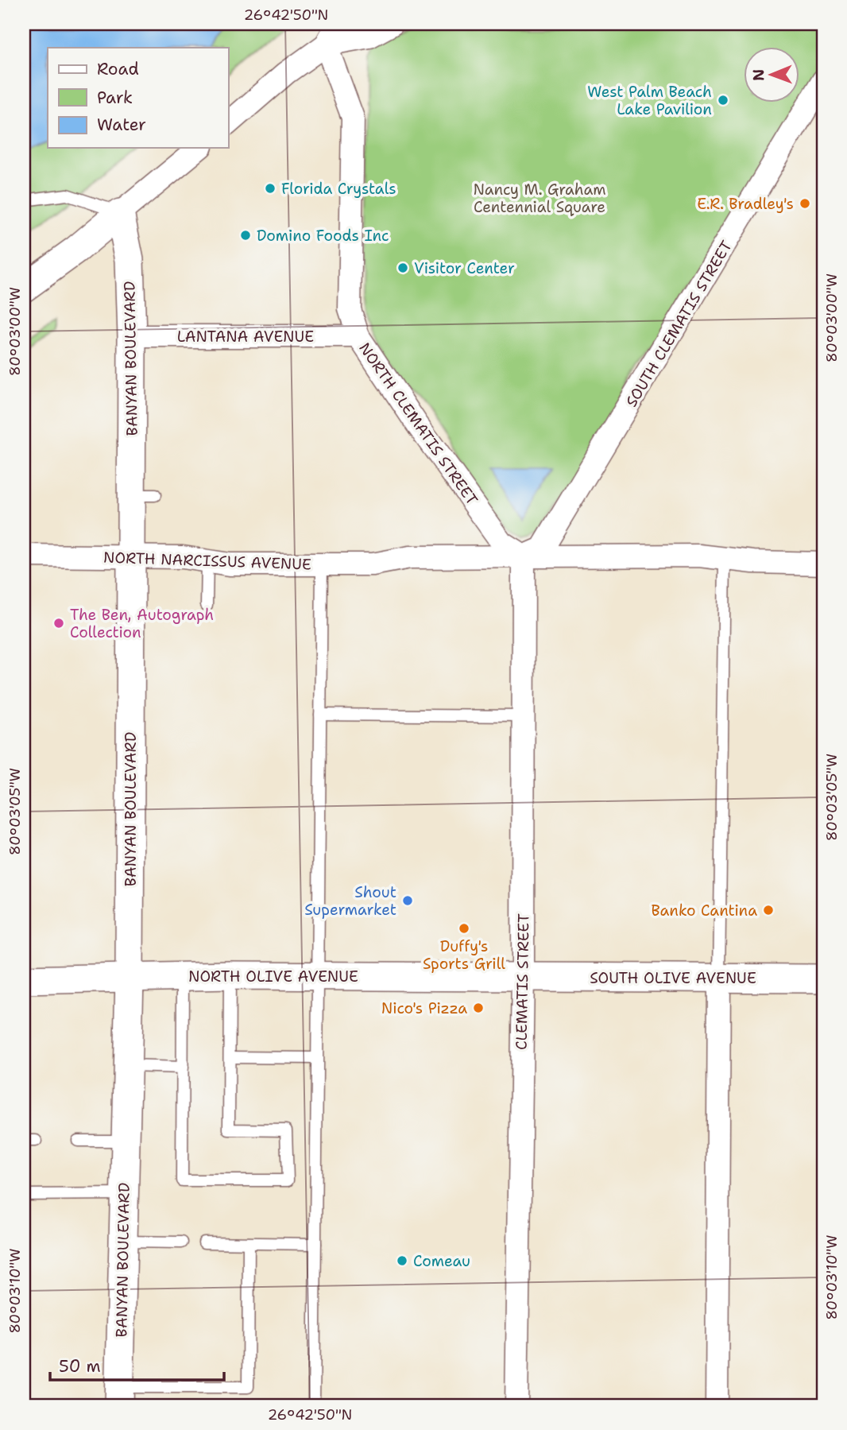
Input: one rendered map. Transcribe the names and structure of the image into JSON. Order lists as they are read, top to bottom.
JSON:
{
  "streets": {
    "street": [
      "SOUTH CLEMATIS STREET",
      "LANTANA AVENUE",
      "BANYAN BOULEVARD",
      "NORTH CLEMATIS STREET",
      "NORTH NARCISSUS AVENUE",
      "NORTH OLIVE AVENUE",
      "SOUTH OLIVE AVENUE",
      "CLEMATIS STREET"
    ]
  },
  "crossings": [
    ["SOUTH CLEMATIS STREET", "NORTH CLEMATIS STREET"],
    ["SOUTH CLEMATIS STREET", "NORTH NARCISSUS AVENUE"],
    ["SOUTH CLEMATIS STREET", "CLEMATIS STREET"],
    ["LANTANA AVENUE", "BANYAN BOULEVARD"],
    ["LANTANA AVENUE", "NORTH CLEMATIS STREET"],
    ["BANYAN BOULEVARD", "NORTH NARCISSUS AVENUE"],
    ["BANYAN BOULEVARD", "NORTH OLIVE AVENUE"],
    ["NORTH CLEMATIS STREET", "NORTH NARCISSUS AVENUE"],
    ["NORTH CLEMATIS STREET", "CLEMATIS STREET"],
    ["NORTH NARCISSUS AVENUE", "CLEMATIS STREET"],
    ["NORTH OLIVE AVENUE", "SOUTH OLIVE AVENUE"],
    ["NORTH OLIVE AVENUE", "CLEMATIS STREET"],
    ["SOUTH OLIVE AVENUE", "CLEMATIS STREET"]
  ],
  "parks": ["Nancy M. Graham Centennial Square"],
  "places": [
    "West Palm Beach Lake Pavilion",
    "Florida Crystals",
    "E.R. Bradley's",
    "Domino Foods Inc",
    "Visitor Center",
    "The Ben, Autograph Collection",
    "Shout Supermarket",
    "Banko Cantina",
    "Duffy's Sports Grill",
    "Nico's Pizza",
    "Comeau"
  ],
  "legend": ["Road", "Park", "Water"],
  "scale_bar": "50 m",
  "north": "left",
  "coordinates": [
    "26°42'50\"N",
    "80°03'00\"W",
    "80°03'05\"W",
    "80°03'10\"W"
  ]
}
